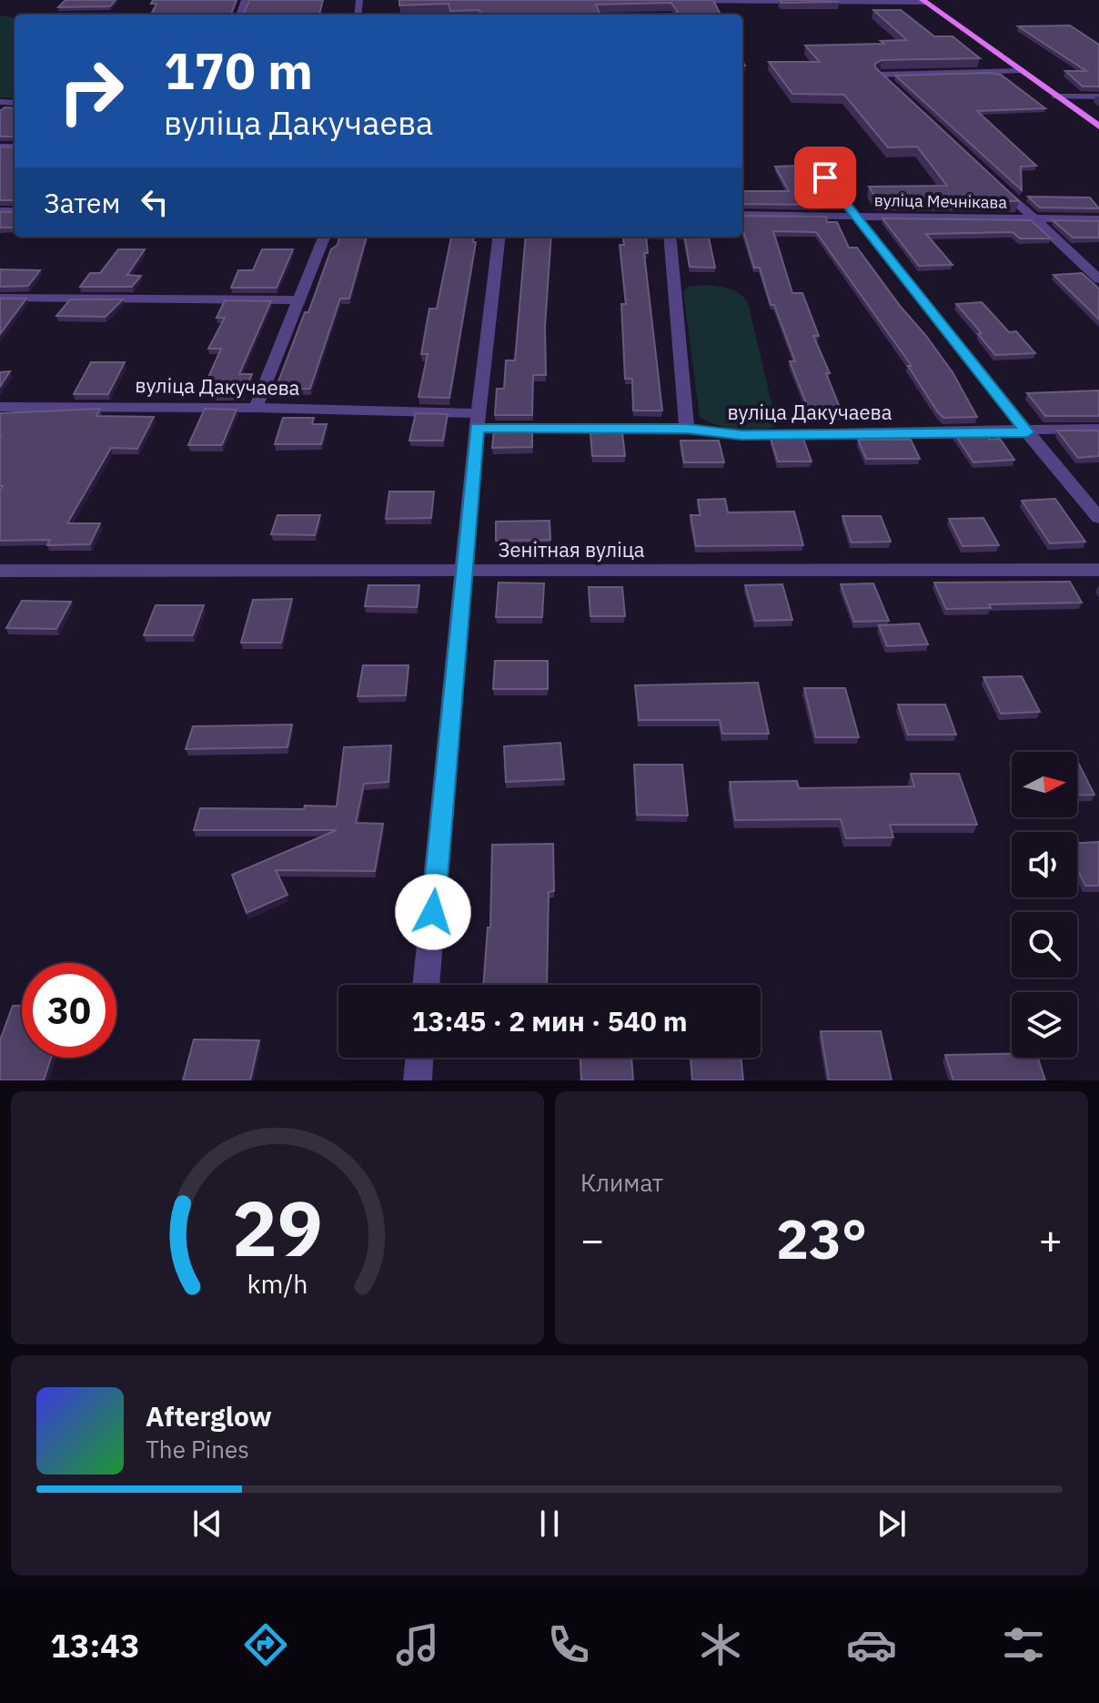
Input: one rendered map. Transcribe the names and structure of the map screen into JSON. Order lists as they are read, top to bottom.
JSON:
{
  "streets": {
    "street": ["вуліца Мечнікава", "вуліца Дакучаева", "Зенітная вуліца"]
  },
  "north": "right",
  "page": {
    "turn": ["170 m", "вуліца Дакучаева"],
    "then": "Затем",
    "limit": "30",
    "trip": "13:45 · 2 мин · 540 m",
    "tile": "Климат",
    "heat": ["−", "23°", "+"],
    "song": ["Afterglow", "The Pines"],
    "tabs": "13:43",
    "gauge": ["29", "km/h"]
  }
}
